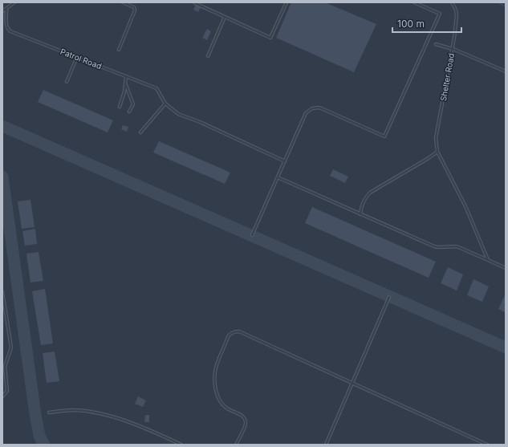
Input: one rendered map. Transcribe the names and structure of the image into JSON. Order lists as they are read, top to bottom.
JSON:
{
  "streets": {
    "lane": ["Patrol Road", "Shelter Road"]
  },
  "scale_bar": "100 m"
}
